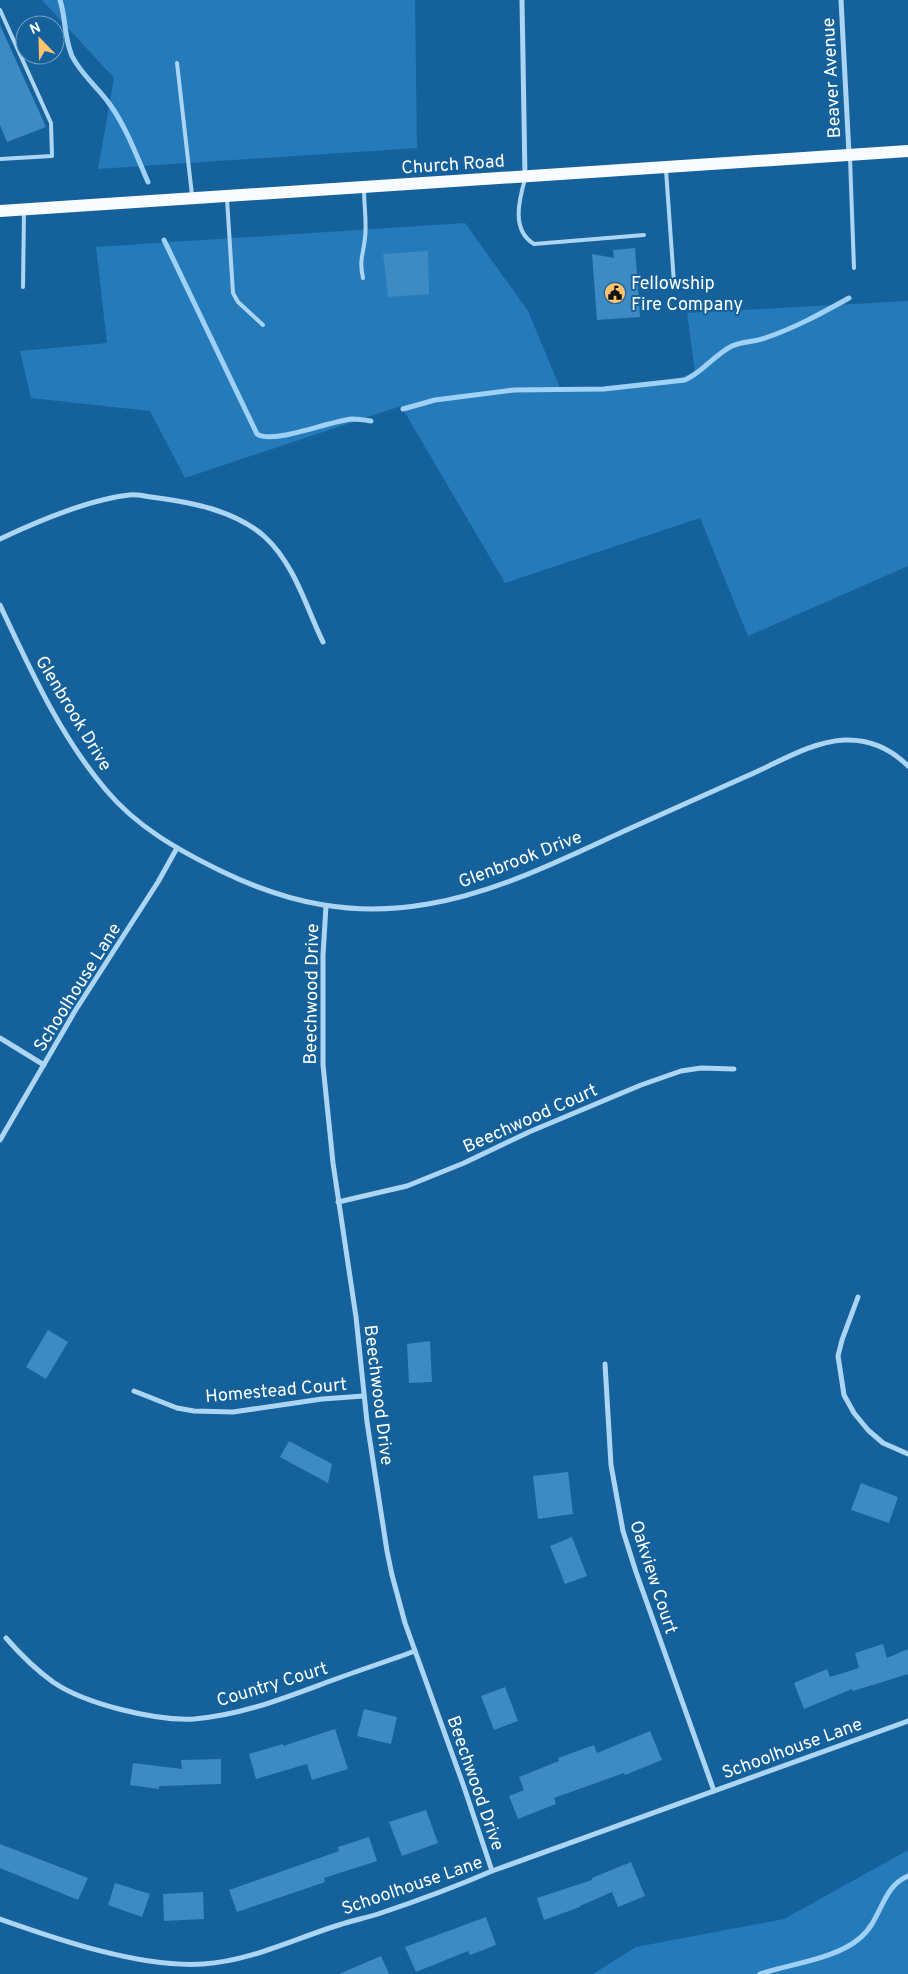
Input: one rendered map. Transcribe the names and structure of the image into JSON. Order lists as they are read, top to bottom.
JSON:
{
  "streets": {
    "main road": ["Church Road"],
    "street": [
      "Beaver Avenue",
      "Glenbrook Drive",
      "Schoolhouse Lane",
      "Beechwood Drive",
      "Beechwood Court",
      "Homestead Court",
      "Oakview Court",
      "Country Court"
    ]
  },
  "crossings": [
    ["Beaver Avenue", "Church Road"],
    ["Glenbrook Drive", "Schoolhouse Lane"],
    ["Glenbrook Drive", "Beechwood Drive"],
    ["Schoolhouse Lane", "Beechwood Drive"],
    ["Schoolhouse Lane", "Oakview Court"],
    ["Beechwood Drive", "Beechwood Court"],
    ["Beechwood Drive", "Homestead Court"],
    ["Beechwood Drive", "Country Court"]
  ],
  "places": {
    "public building": ["Fellowship Fire Company"]
  },
  "north": "top left"
}
